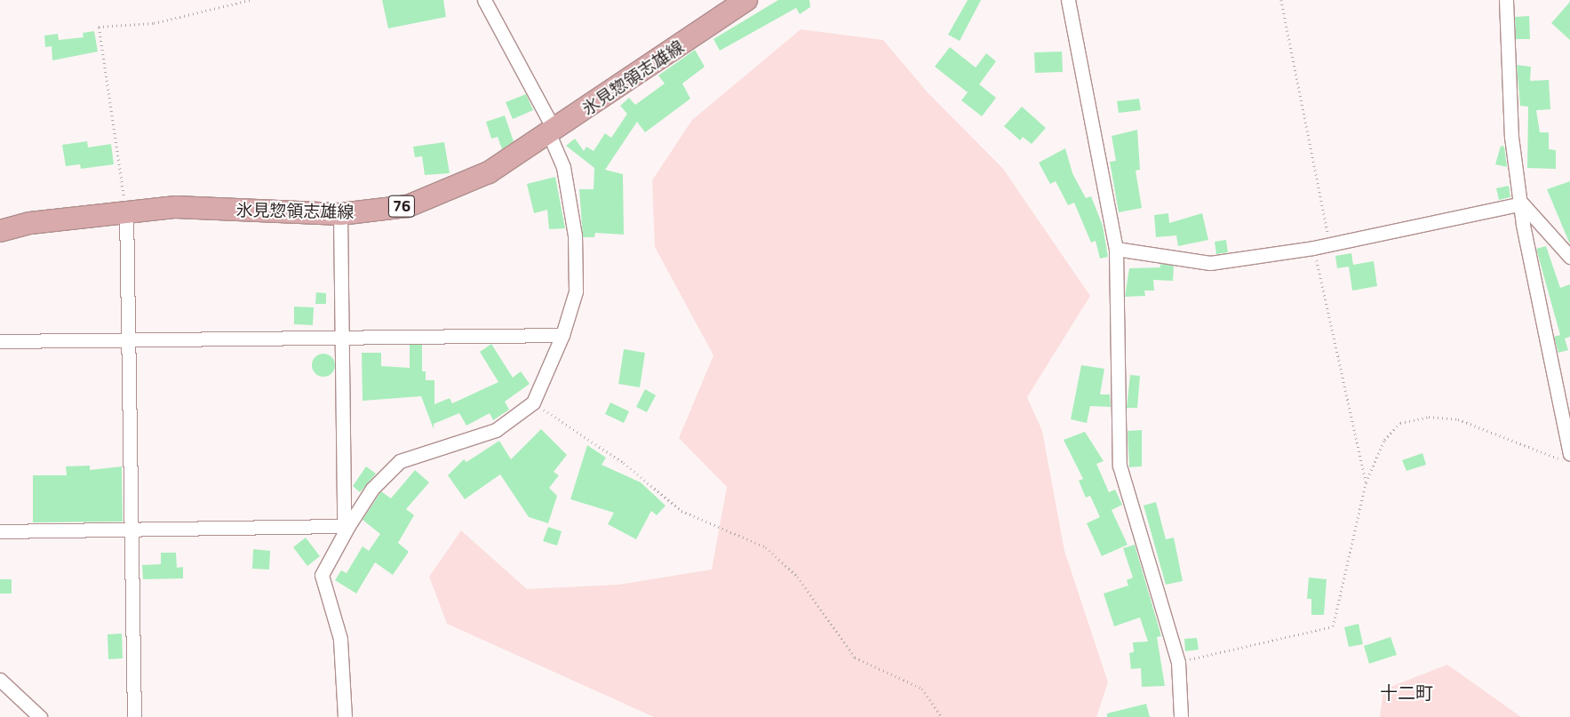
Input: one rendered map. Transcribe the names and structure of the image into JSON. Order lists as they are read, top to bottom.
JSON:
{
  "streets": {
    "main road": ["氷見惣領志雄線", "76"]
  },
  "districts": ["十二町"]
}
